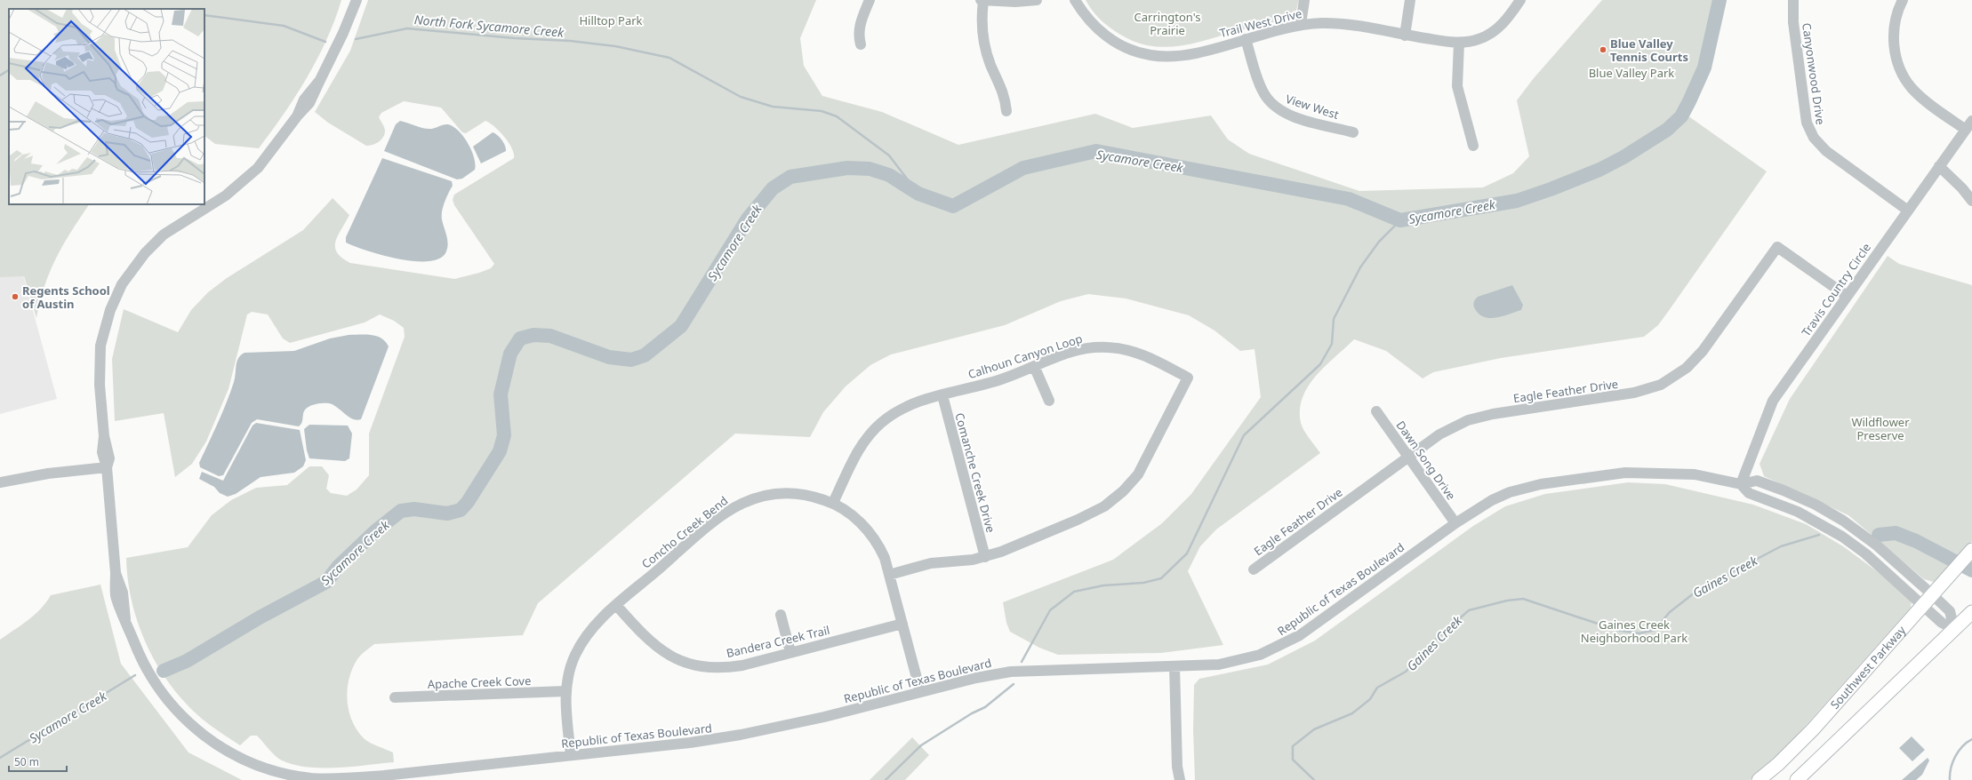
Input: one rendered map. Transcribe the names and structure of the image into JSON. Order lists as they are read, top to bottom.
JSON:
{
  "streets": {
    "main road": ["Southwest Parkway"],
    "street": [
      "Trail West Drive",
      "Canyonwood Drive",
      "View West",
      "Travis Country Circle",
      "Calhoun Canyon Loop",
      "Eagle Feather Drive",
      "Dawn Song Drive",
      "Comanche Creek Drive",
      "Concho Creek Bend",
      "Republic of Texas Boulevard",
      "Bandera Creek Trail",
      "Apache Creek Cove"
    ]
  },
  "crossings": [
    ["Trail West Drive", "View West"],
    ["Canyonwood Drive", "Travis Country Circle"],
    ["Travis Country Circle", "Eagle Feather Drive"],
    ["Travis Country Circle", "Republic of Texas Boulevard"],
    ["Calhoun Canyon Loop", "Comanche Creek Drive"],
    ["Calhoun Canyon Loop", "Concho Creek Bend"],
    ["Eagle Feather Drive", "Dawn Song Drive"],
    ["Dawn Song Drive", "Republic of Texas Boulevard"],
    ["Concho Creek Bend", "Republic of Texas Boulevard"],
    ["Concho Creek Bend", "Bandera Creek Trail"],
    ["Concho Creek Bend", "Apache Creek Cove"],
    ["Republic of Texas Boulevard", "Southwest Parkway"]
  ],
  "water": ["North Fork Sycamore Creek", "Sycamore Creek", "Gaines Creek"],
  "parks": [
    "Carrington's Prairie",
    "Hilltop Park",
    "Blue Valley Park",
    "Wildflower Preserve",
    "Gaines Creek Neighborhood Park"
  ],
  "places": ["Blue Valley Tennis Courts", "Regents School of Austin"],
  "scale_bar": "50 m"
}
